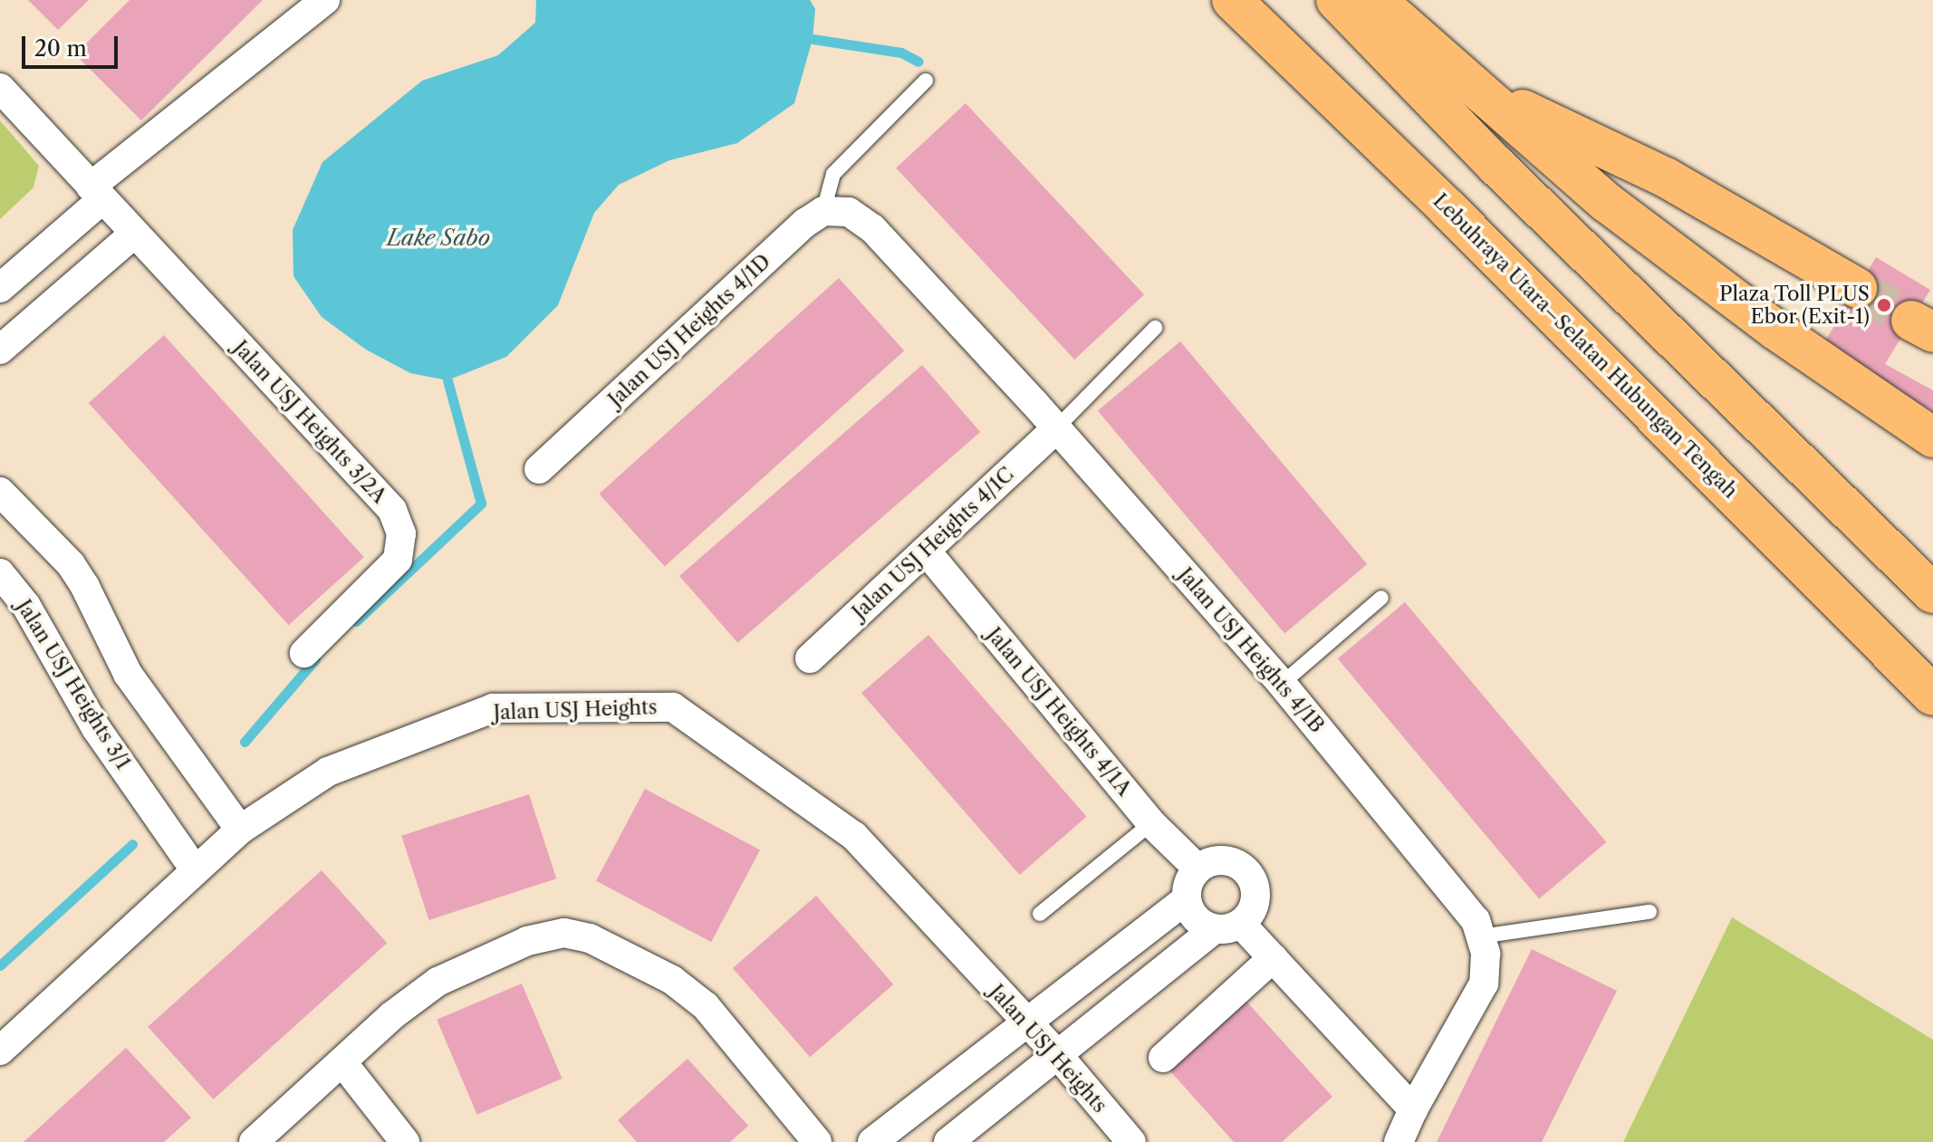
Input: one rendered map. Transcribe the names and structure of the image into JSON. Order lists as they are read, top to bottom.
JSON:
{
  "streets": {
    "highway": ["Lebuhraya Utara–Selatan Hubungan Tengah"],
    "street": [
      "Jalan USJ Heights 4/1D",
      "Jalan USJ Heights 3/2A",
      "Jalan USJ Heights 4/1C",
      "Jalan USJ Heights 4/1B",
      "Jalan USJ Heights 3/1",
      "Jalan USJ Heights",
      "Jalan USJ Heights 4/1A"
    ]
  },
  "crossings": [
    ["Jalan USJ Heights 4/1D", "Jalan USJ Heights 4/1B"],
    ["Jalan USJ Heights 4/1C", "Jalan USJ Heights 4/1B"],
    ["Jalan USJ Heights 4/1C", "Jalan USJ Heights 4/1A"],
    ["Jalan USJ Heights 3/1", "Jalan USJ Heights"]
  ],
  "water": ["Lake Sabo"],
  "places": ["Plaza Toll PLUS Ebor (Exit-1)"],
  "scale_bar": "20 m"
}
